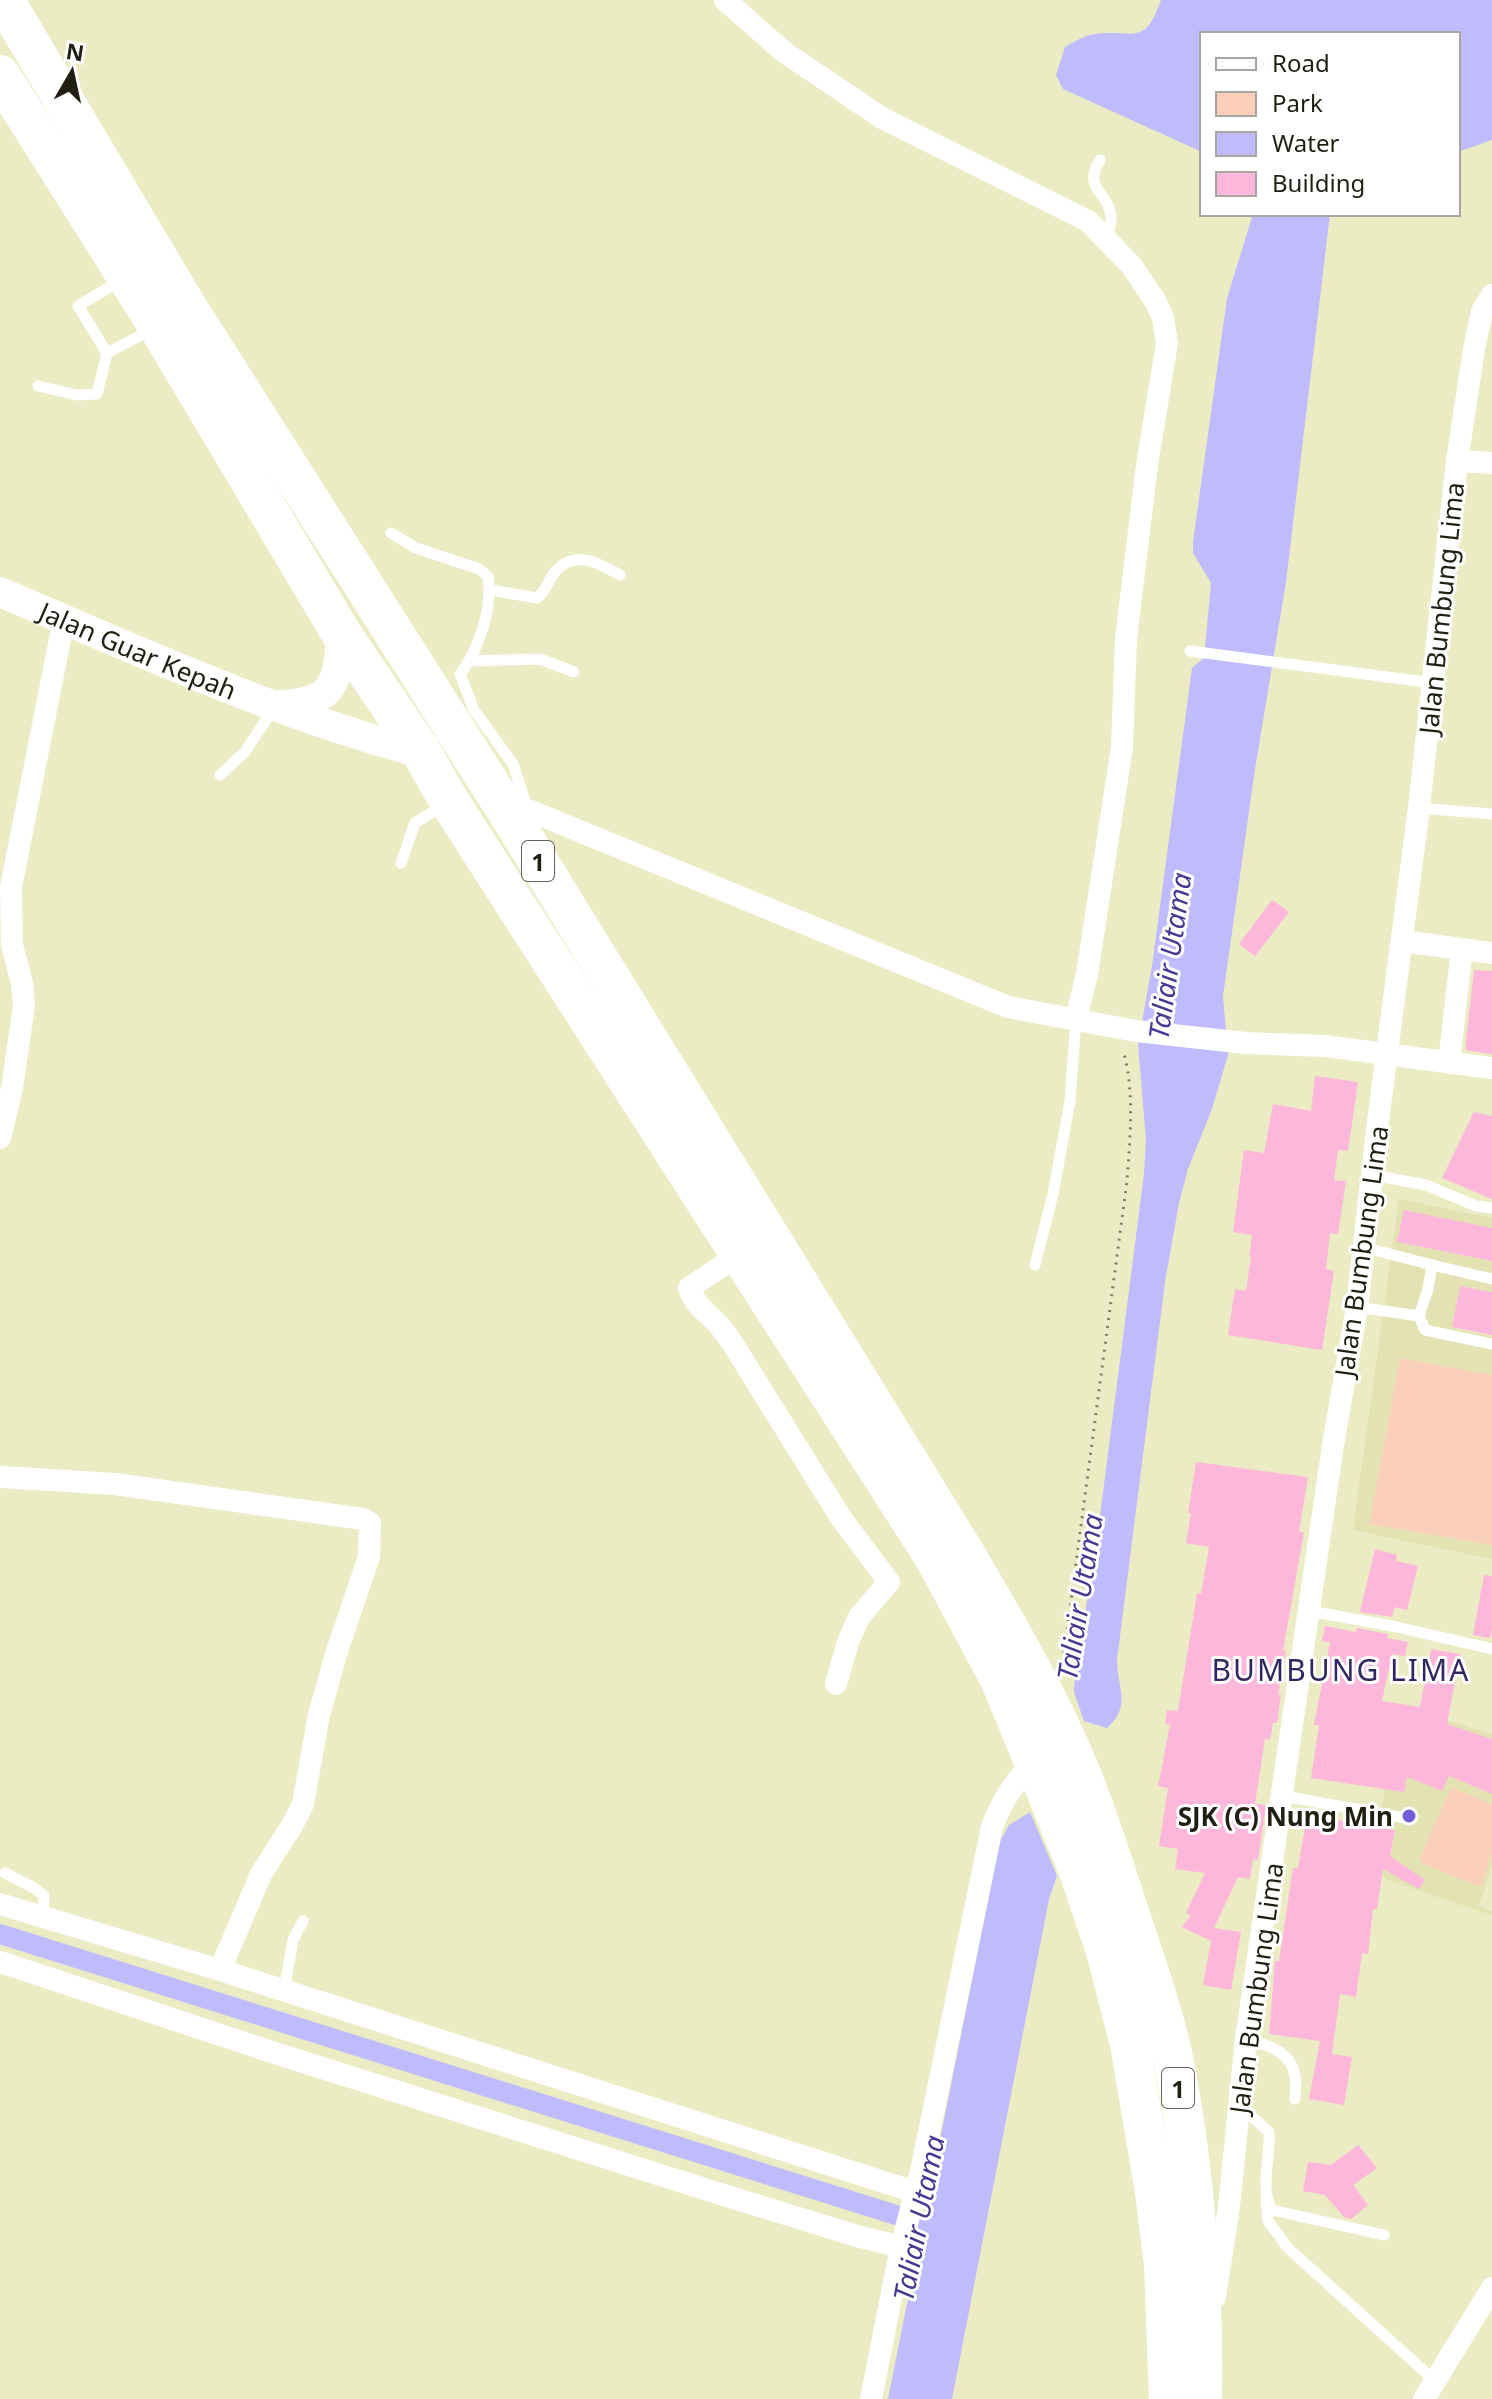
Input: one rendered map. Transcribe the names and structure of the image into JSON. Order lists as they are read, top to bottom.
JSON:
{
  "streets": {
    "highway": ["1"],
    "main road": ["Jalan Guar Kepah"],
    "street": ["Jalan Bumbung Lima"]
  },
  "crossings": [
    ["Jalan Bumbung Lima", "1"],
    ["Jalan Guar Kepah", "1"]
  ],
  "districts": ["BUMBUNG LIMA"],
  "water": ["Taliair Utama"],
  "places": ["SJK (C) Nung Min"],
  "legend": [
    "Road",
    "Park",
    "Water",
    "Building"
  ],
  "north": "top"
}
